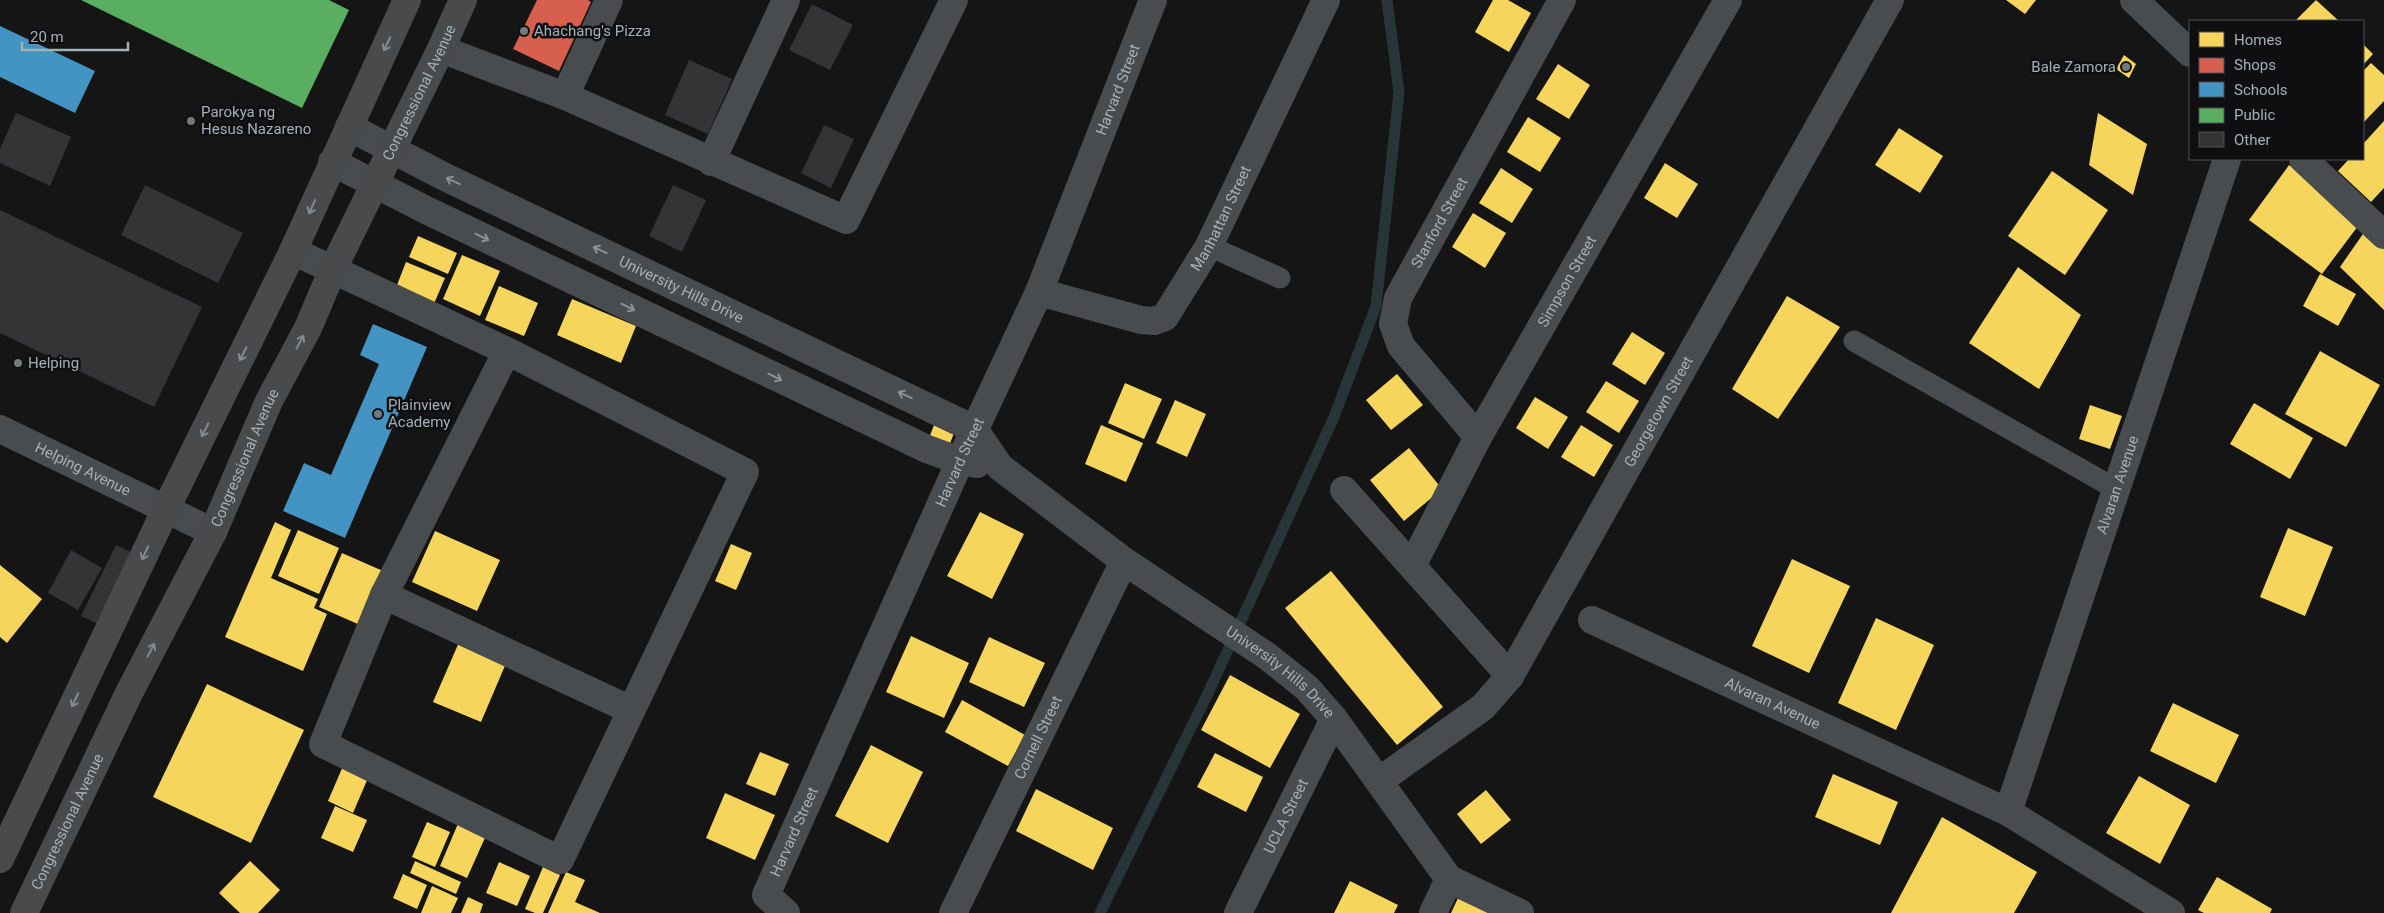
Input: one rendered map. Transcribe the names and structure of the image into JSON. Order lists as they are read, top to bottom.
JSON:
{
  "streets": {
    "main road": ["Congressional Avenue"],
    "street": [
      "Harvard Street",
      "Manhattan Street",
      "Stanford Street",
      "Simpson Street",
      "University Hills Drive",
      "Georgetown Street",
      "Helping Avenue",
      "Alvaran Avenue",
      "Cornell Street",
      "UCLA Street"
    ]
  },
  "crossings": [
    ["Harvard Street", "Manhattan Street"],
    ["Harvard Street", "University Hills Drive"],
    ["Congressional Avenue", "University Hills Drive"],
    ["Congressional Avenue", "Helping Avenue"],
    ["Stanford Street", "Simpson Street"],
    ["University Hills Drive", "Georgetown Street"],
    ["University Hills Drive", "Cornell Street"],
    ["University Hills Drive", "UCLA Street"]
  ],
  "places": [
    "Ahachang's Pizza",
    "Bale Zamora",
    "Parokya ng Hesus Nazareno",
    "Helping",
    "Plainview Academy"
  ],
  "legend": [
    "Homes",
    "Shops",
    "Schools",
    "Public",
    "Other"
  ],
  "scale_bar": "20 m"
}
